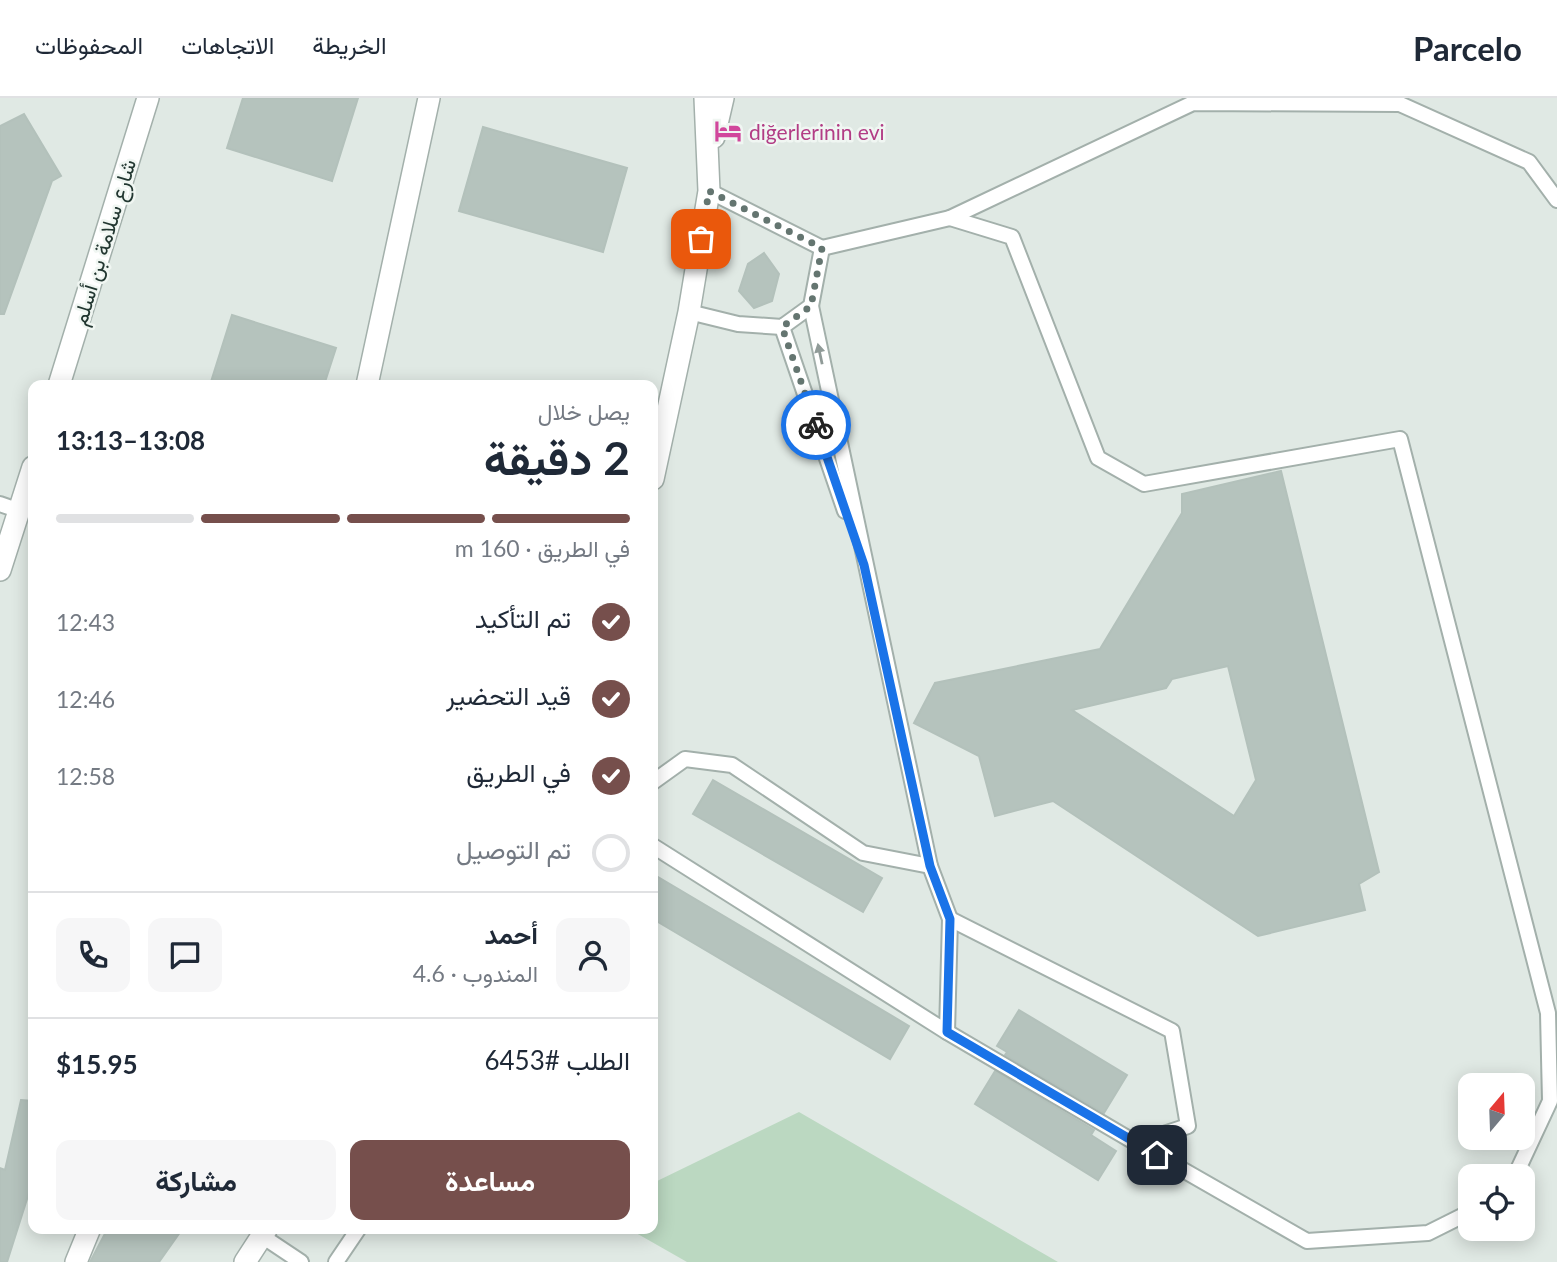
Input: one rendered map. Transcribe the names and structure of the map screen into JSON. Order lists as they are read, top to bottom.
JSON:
{
  "streets": {
    "street": ["شارع سلامة بن أسلم"]
  },
  "places": {
    "hotel": ["diğerlerinin evi"]
  },
  "north": "top",
  "page": {
    "header": "Parcelo",
    "nav": ["الخريطة", "الاتجاهات", "المحفوظات"],
    "heading": ["2 دقيقة", "يصل خلال", "13:08–13:13"],
    "panel": [
      "أحمد",
      "المندوب · 4.6",
      "الطلب #6453",
      "$15.95"
    ],
    "bar": "في الطريق · 160 m",
    "list": [
      ["تم التأكيد", "12:43"],
      ["قيد التحضير", "12:46"],
      ["في الطريق", "12:58"],
      "تم التوصيل"
    ],
    "buttons": ["مساعدة", "مشاركة"]
  }
}
